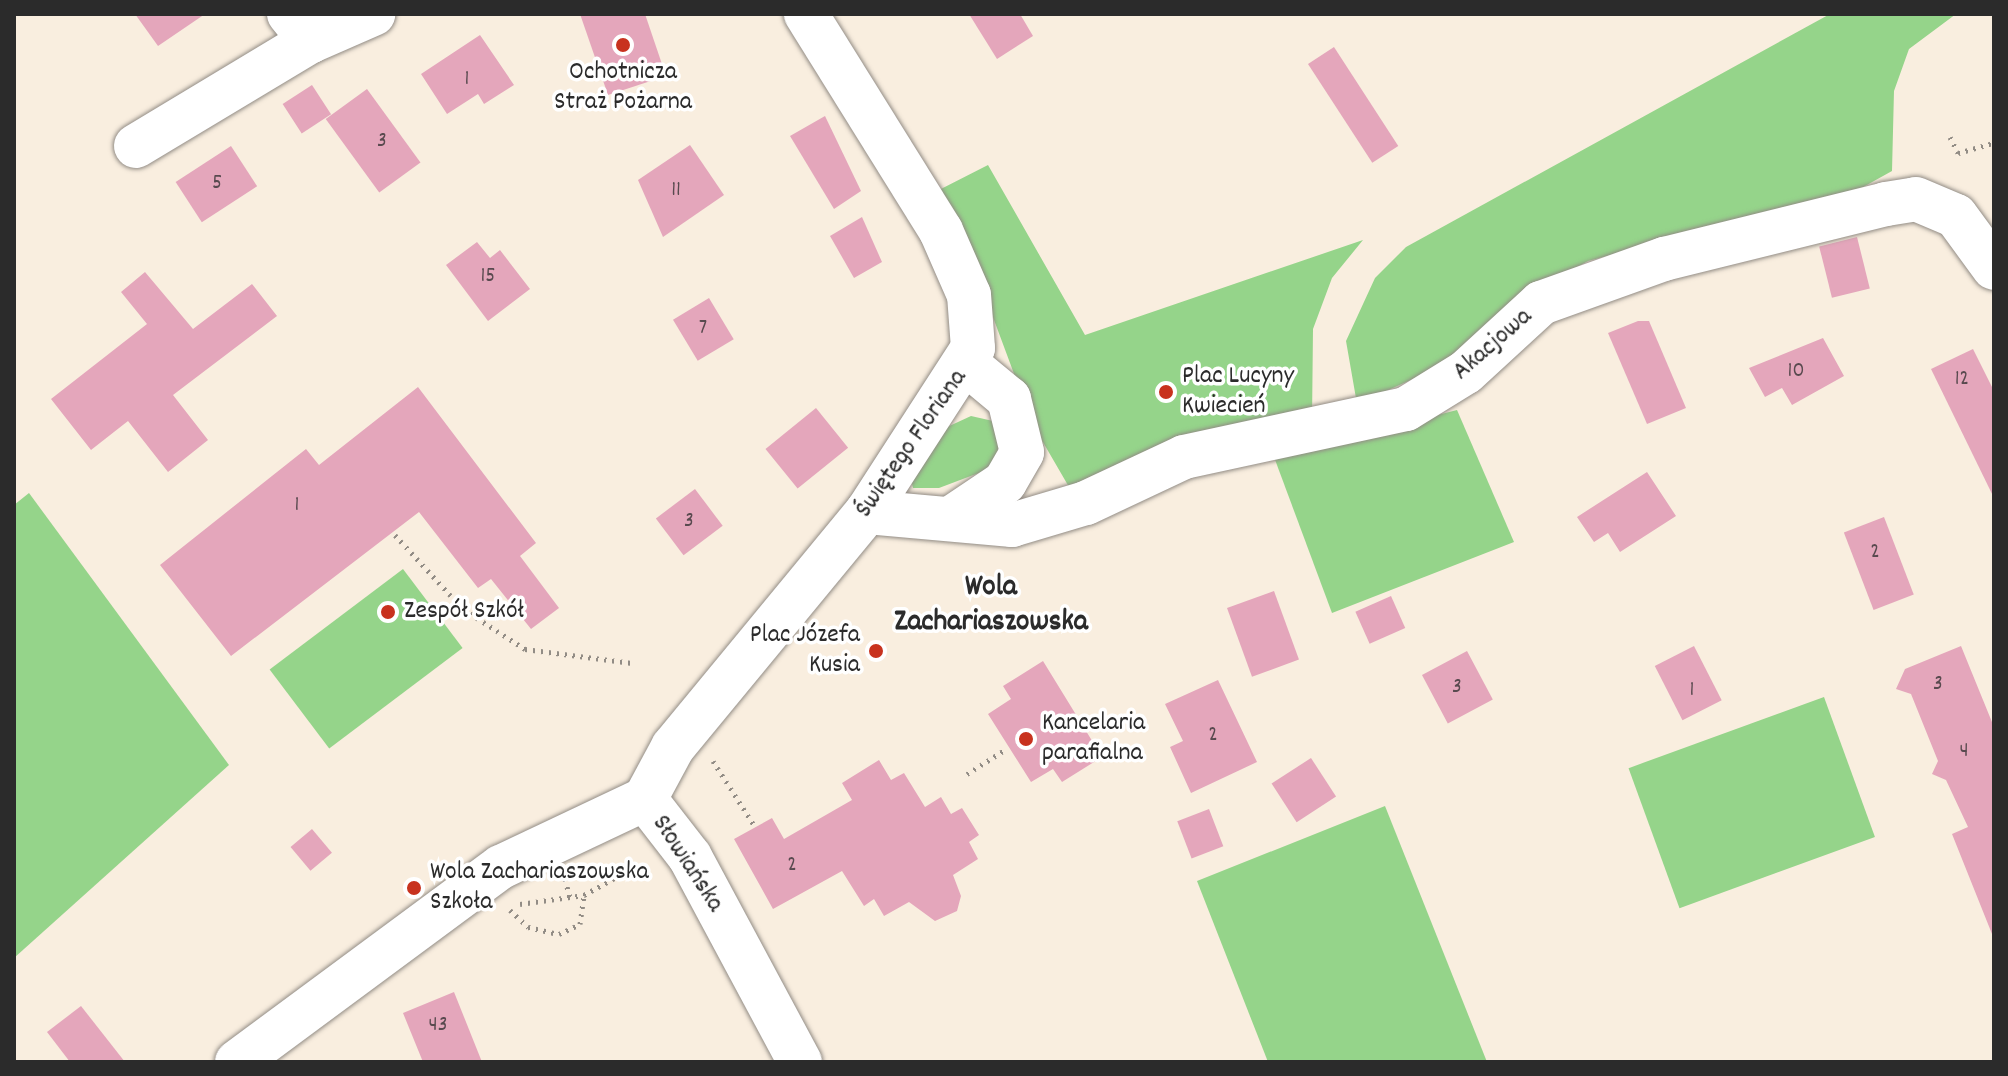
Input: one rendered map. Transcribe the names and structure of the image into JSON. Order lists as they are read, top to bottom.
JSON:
{
  "streets": {
    "street": ["Akacjowa", "Świętego Floriana", "Słowiańska"]
  },
  "crossings": [
    ["Akacjowa", "Świętego Floriana"],
    ["Świętego Floriana", "Słowiańska"]
  ],
  "districts": ["Wola Zachariaszowska"],
  "places": [
    "Ochotnicza Straż Pożarna",
    "Plac Lucyny Kwiecień",
    "Zespół Szkół",
    "Plac Józefa Kusia",
    "Kancelaria parafialna",
    "Wola Zachariaszowska Szkoła"
  ],
  "house_numbers": [
    "1",
    "3",
    "5",
    "11",
    "15",
    "7",
    "10",
    "12",
    "1",
    "3",
    "2",
    "3",
    "3",
    "1",
    "2",
    "4",
    "2",
    "43"
  ]
}
